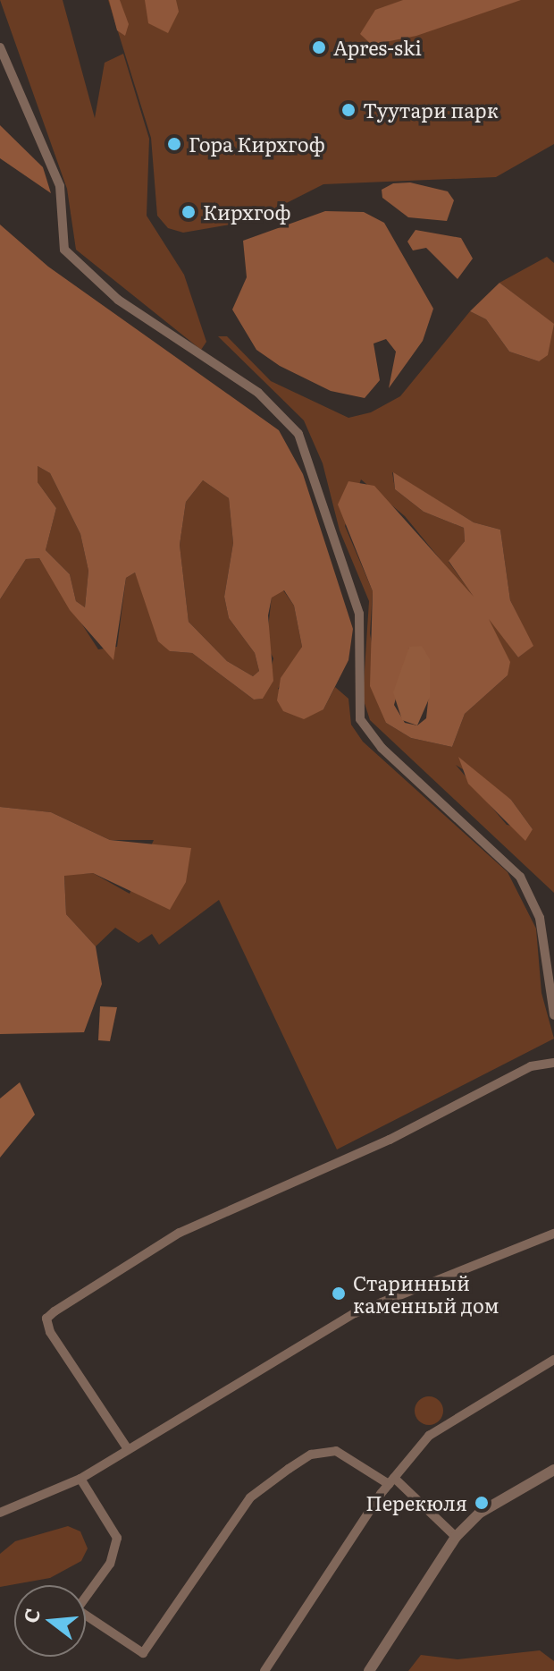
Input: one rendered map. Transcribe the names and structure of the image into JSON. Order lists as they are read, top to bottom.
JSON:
{
  "places": [
    "Apres-ski",
    "Туутари парк",
    "Гора Кирхгоф",
    "Кирхгоф",
    "Старинный каменный дом",
    "Перекюля"
  ],
  "north": "left"
}
